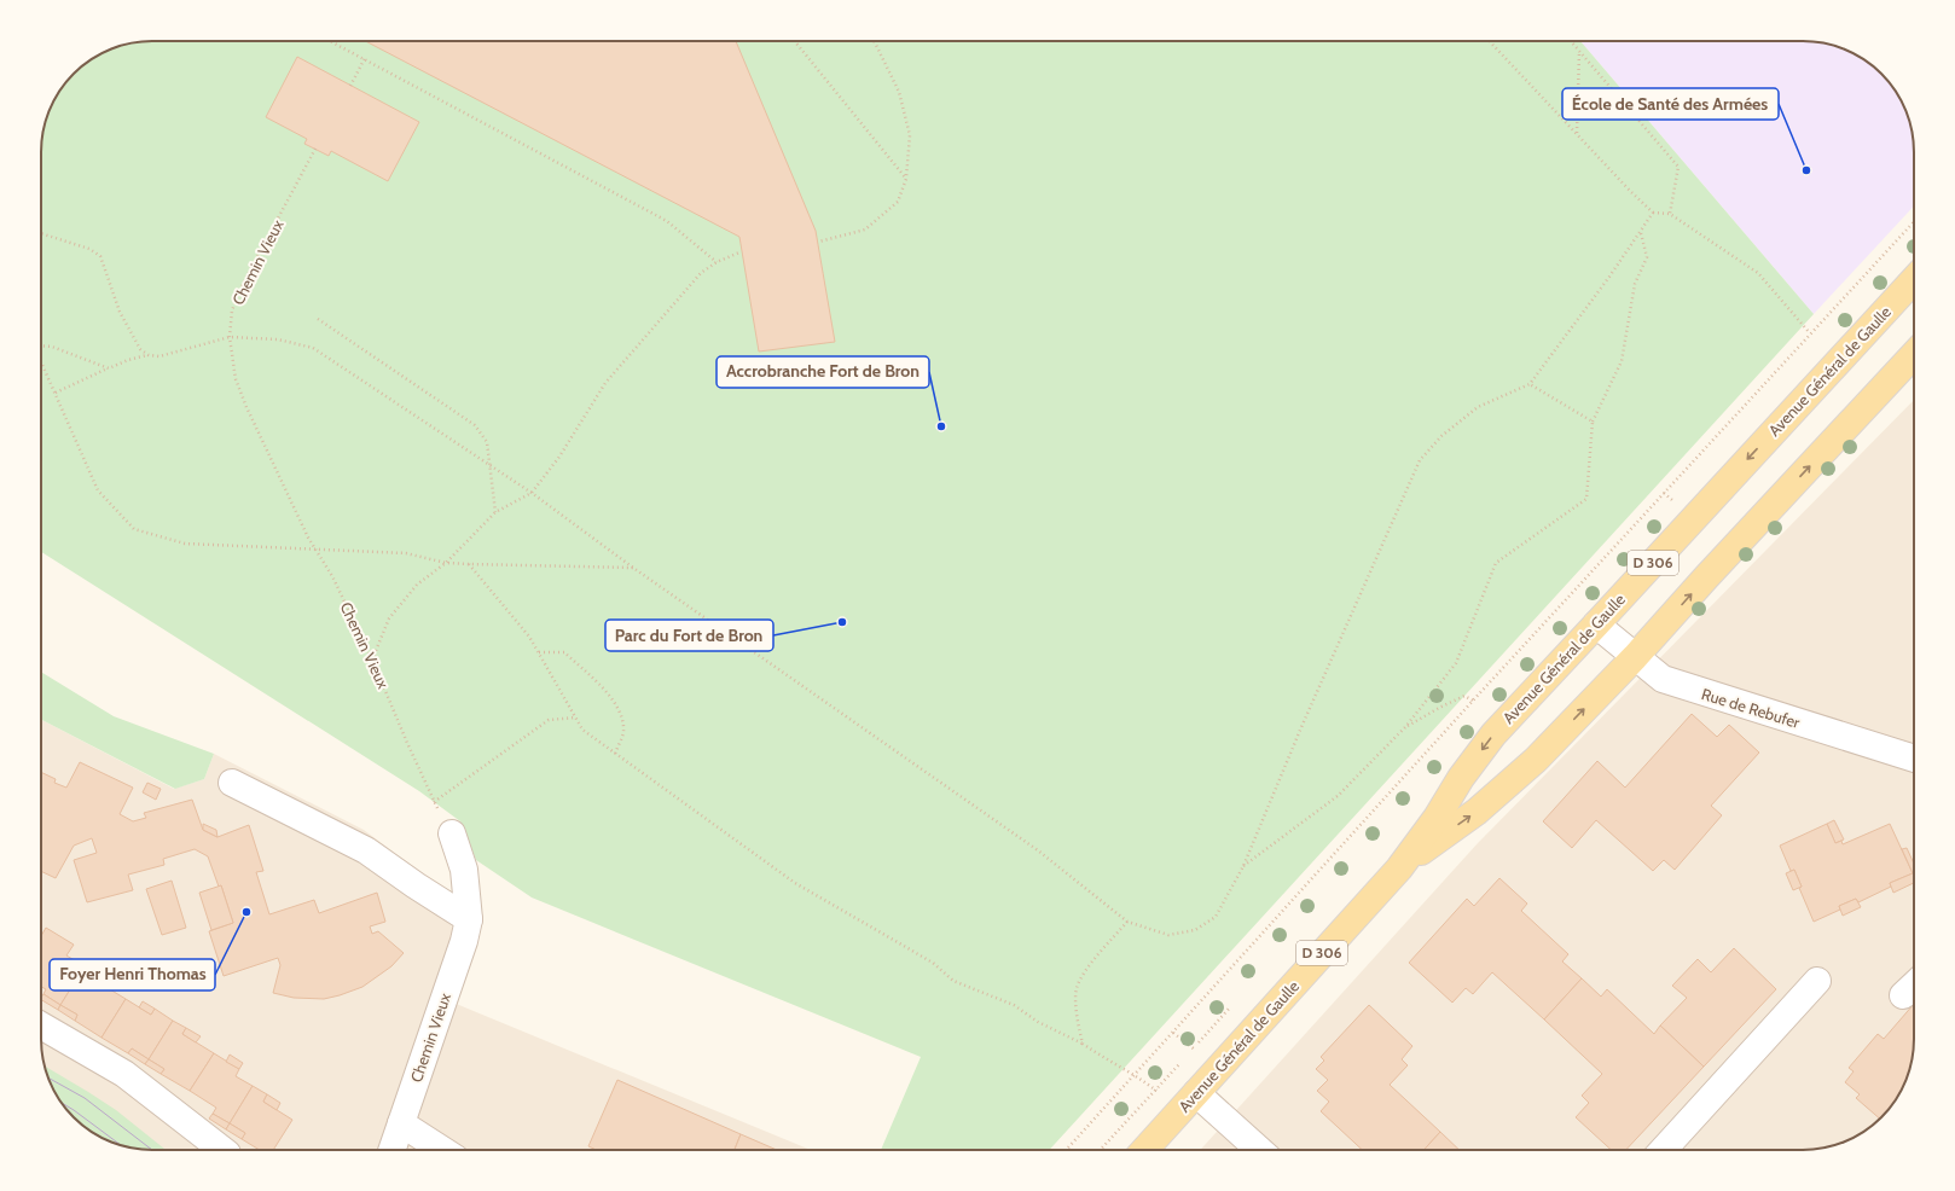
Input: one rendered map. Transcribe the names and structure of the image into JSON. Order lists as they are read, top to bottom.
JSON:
{
  "streets": {
    "main road": ["Avenue Général de Gaulle", "D 306"],
    "street": ["Chemin Vieux", "Rue de Rebufer"]
  },
  "crossings": [
    ["Avenue Général de Gaulle", "Rue de Rebufer"]
  ],
  "places": [
    "École de Santé des Armées",
    "Accrobranche Fort de Bron",
    "Parc du Fort de Bron",
    "Foyer Henri Thomas"
  ]
}
